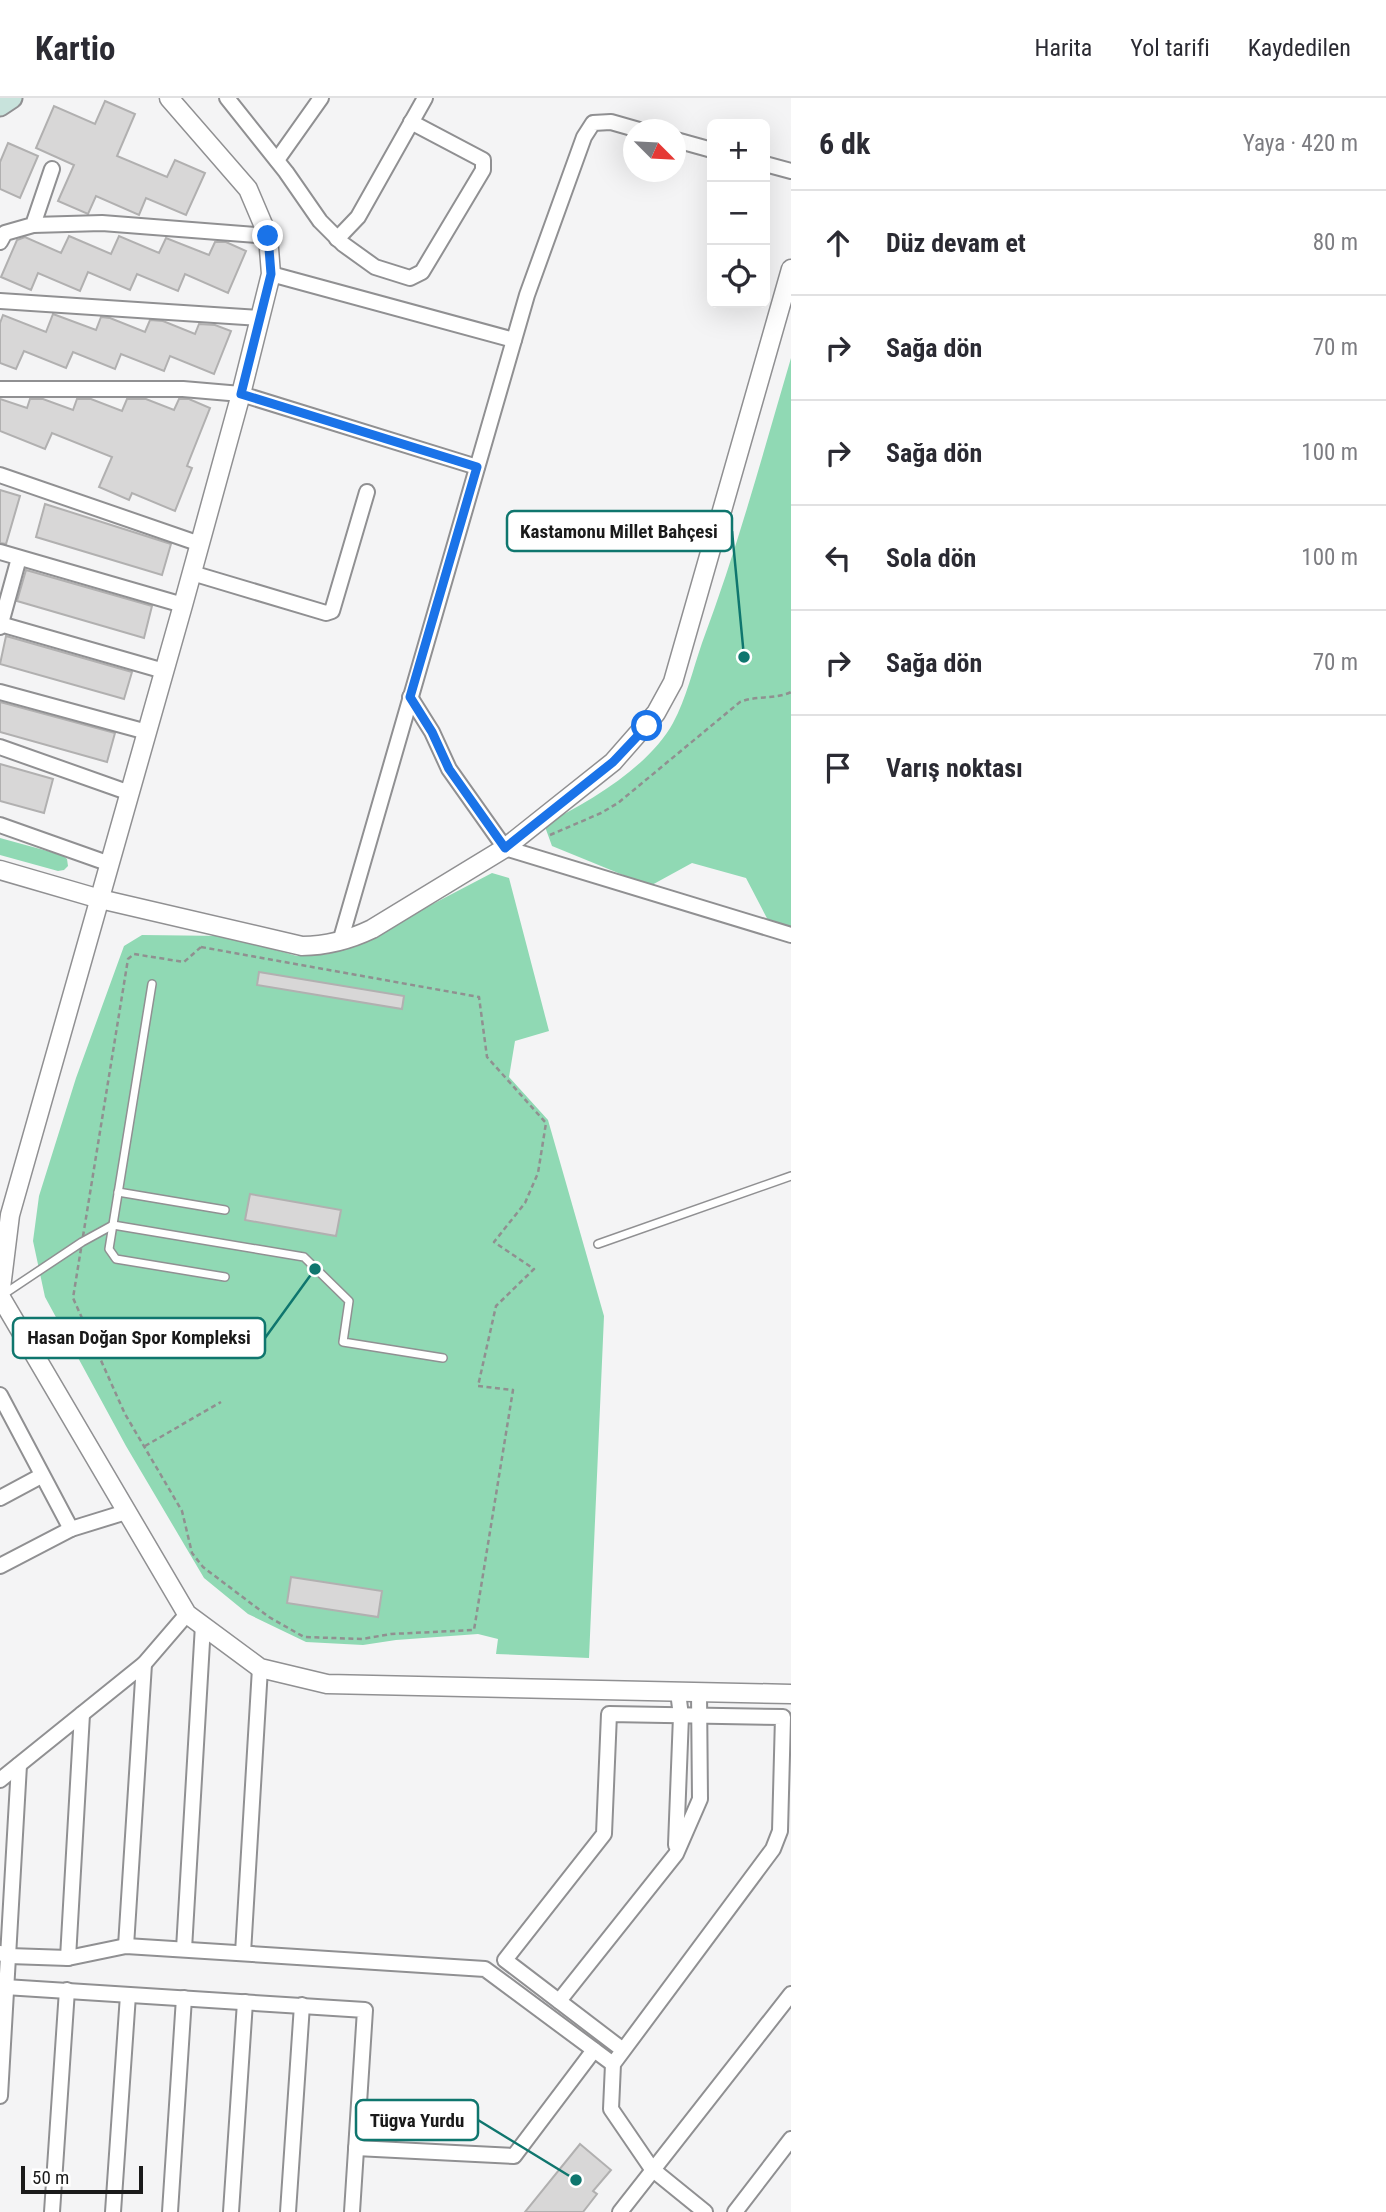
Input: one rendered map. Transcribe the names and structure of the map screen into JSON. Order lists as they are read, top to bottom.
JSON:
{
  "places": ["Kastamonu Millet Bahçesi", "Hasan Doğan Spor Kompleksi", "Tügva Yurdu"],
  "scale_bar": "50 m",
  "north": "bottom right",
  "page": {
    "header": "Kartio",
    "nav": ["Harita", "Yol tarifi", "Kaydedilen"],
    "heading": ["6 dk", "Yaya · 420 m"],
    "map_buttons": ["+", "−"],
    "list": [
      ["Düz devam et", "80 m"],
      ["Sağa dön", "70 m"],
      ["Sağa dön", "100 m"],
      ["Sola dön", "100 m"],
      ["Sağa dön", "70 m"],
      "Varış noktası"
    ],
    "scale": "50 m"
  }
}
